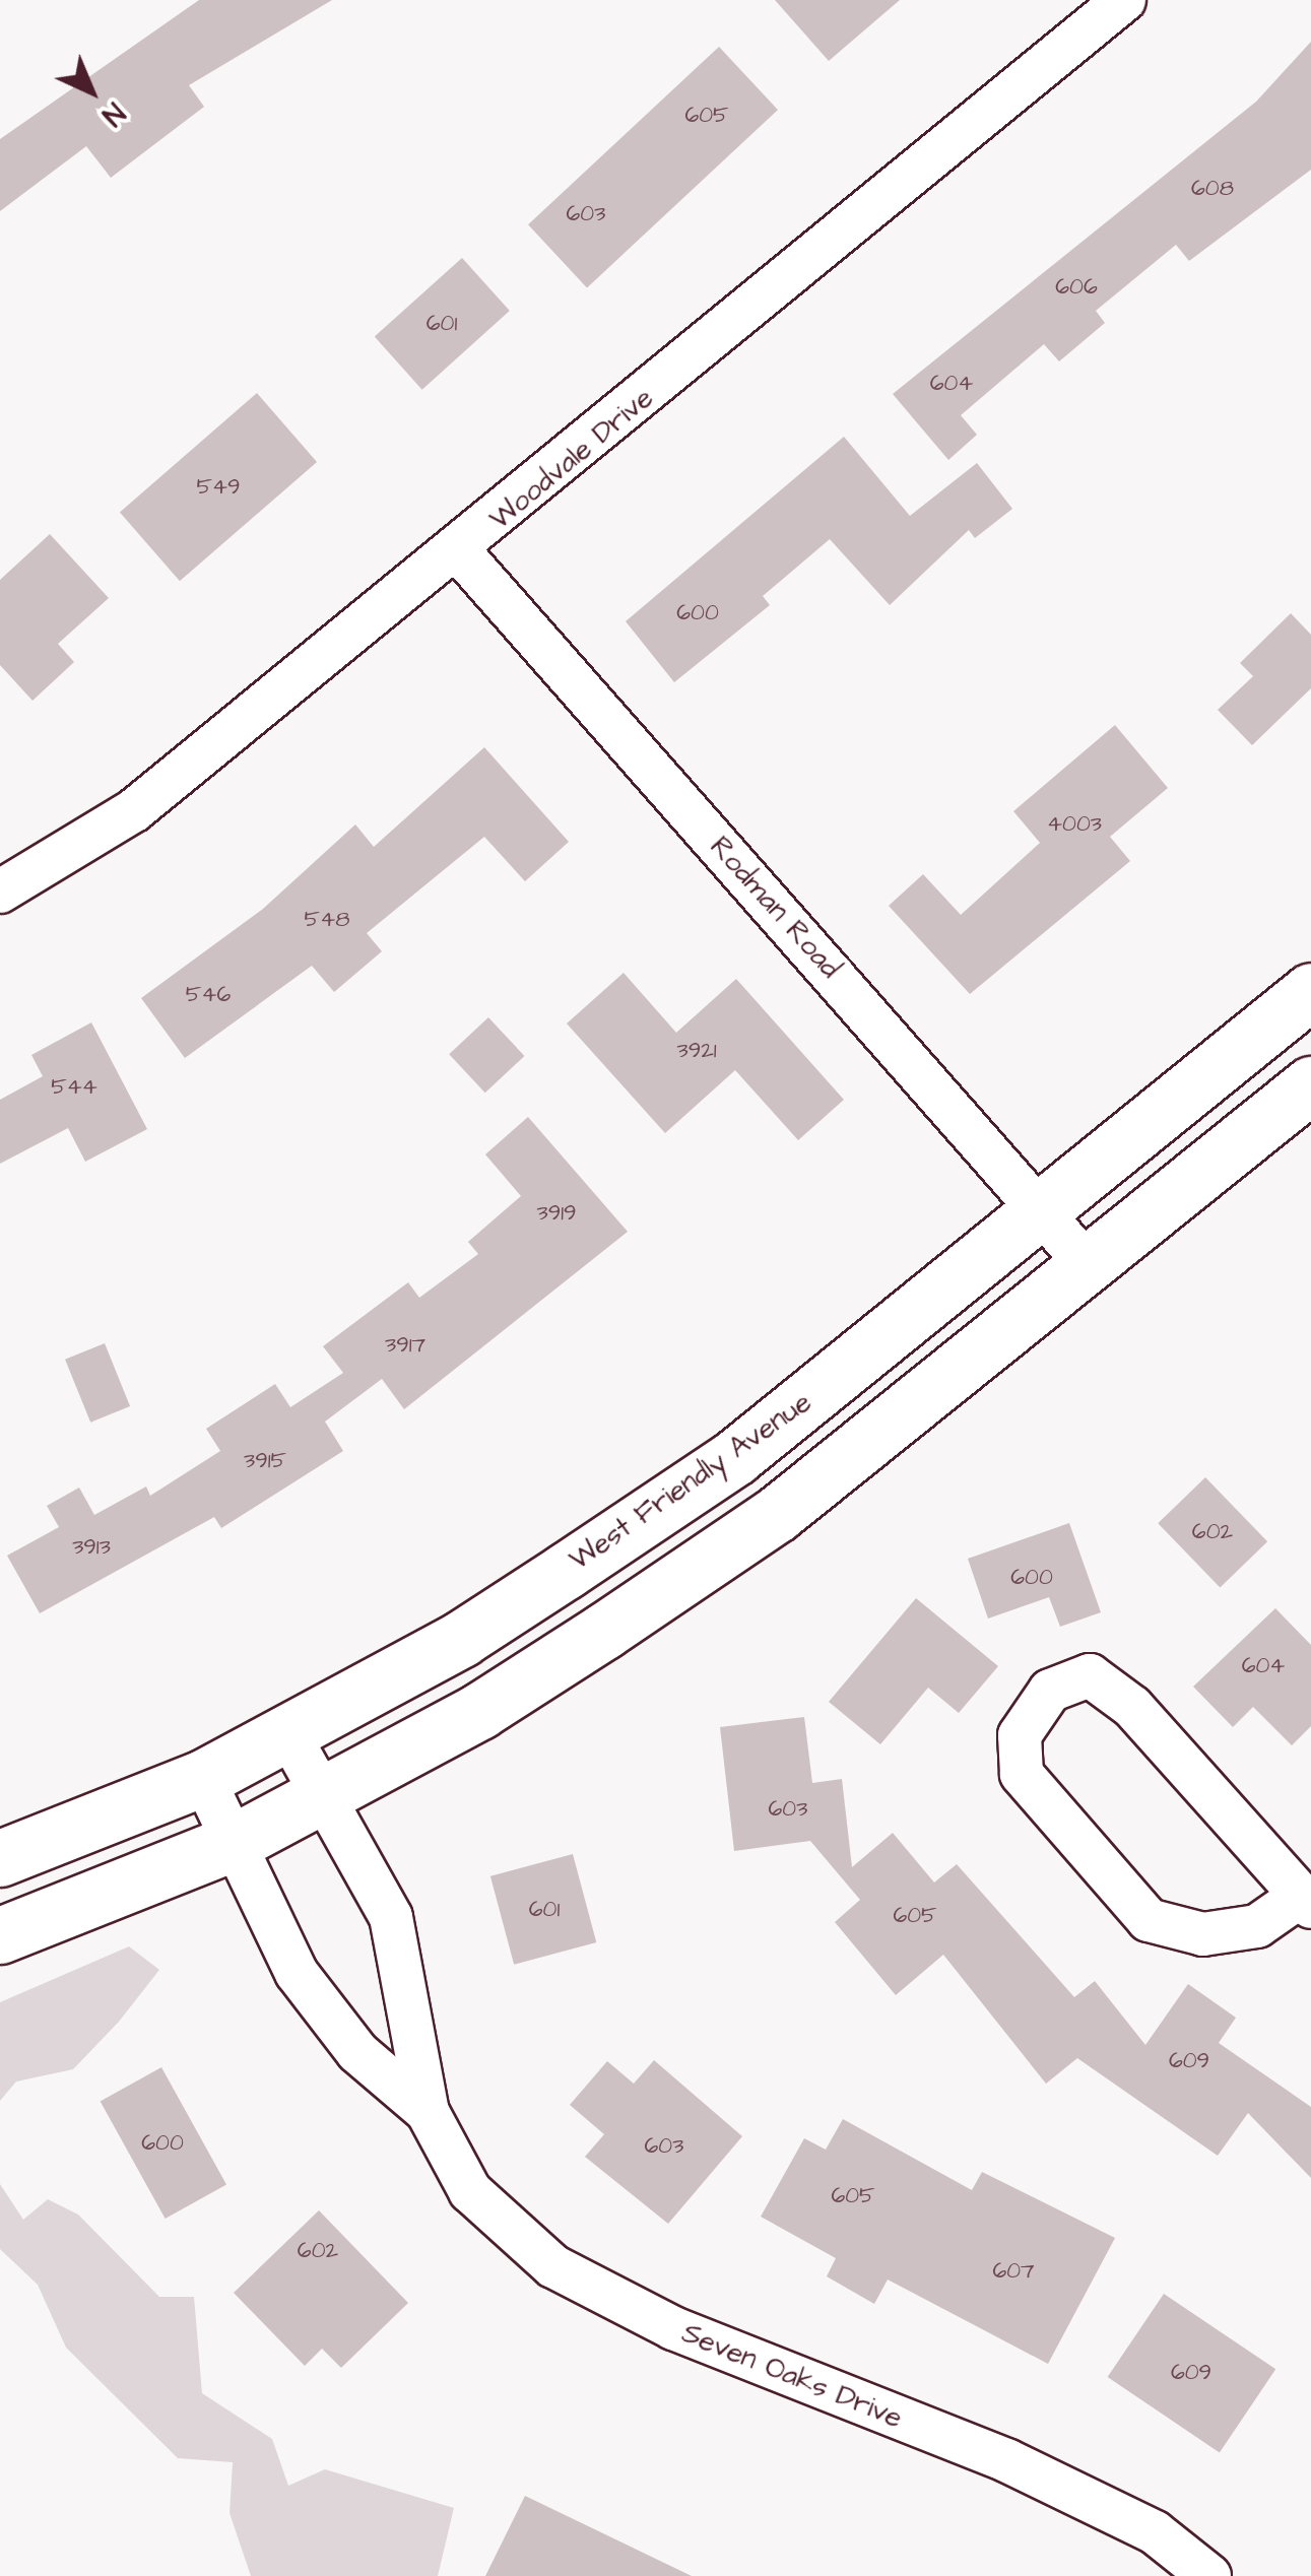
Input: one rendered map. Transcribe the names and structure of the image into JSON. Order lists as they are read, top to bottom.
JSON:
{
  "streets": {
    "main road": ["West Friendly Avenue"],
    "street": ["Woodvale Drive", "Rodman Road", "Seven Oaks Drive"]
  },
  "crossings": [
    ["Woodvale Drive", "Rodman Road"],
    ["Rodman Road", "West Friendly Avenue"],
    ["West Friendly Avenue", "Seven Oaks Drive"]
  ],
  "house_numbers": [
    "605",
    "608",
    "603",
    "606",
    "601",
    "604",
    "549",
    "600",
    "4003",
    "548",
    "546",
    "3921",
    "544",
    "3919",
    "3917",
    "3915",
    "602",
    "3913",
    "600",
    "604",
    "603",
    "601",
    "605",
    "609",
    "600",
    "603",
    "605",
    "602",
    "607",
    "609"
  ],
  "north": "bottom right"
}
